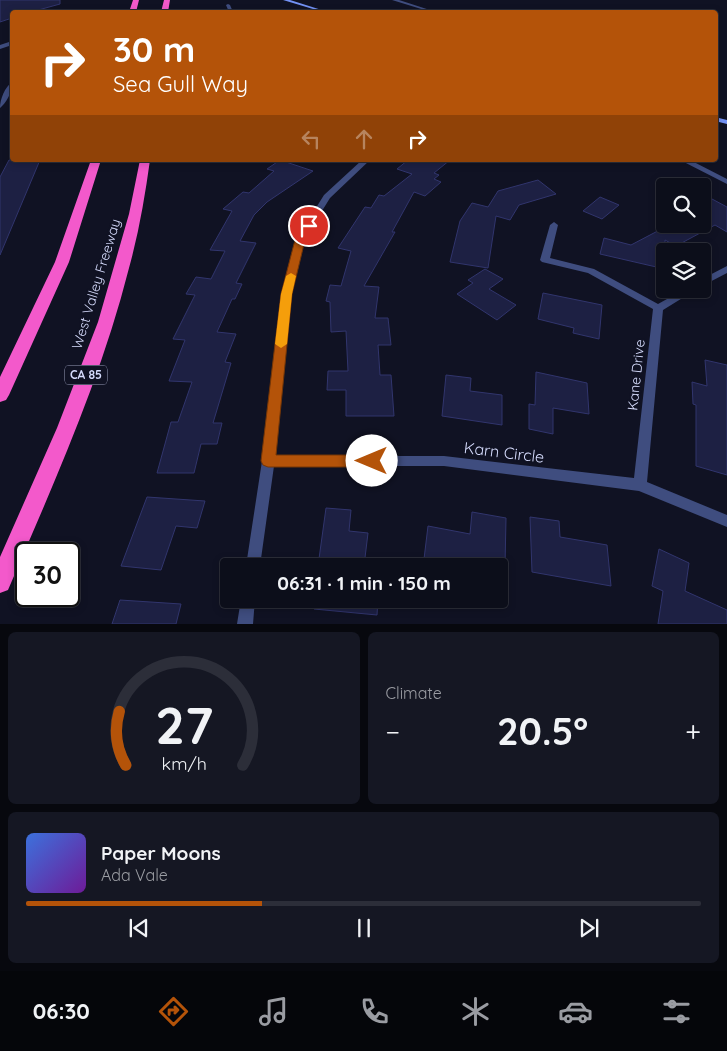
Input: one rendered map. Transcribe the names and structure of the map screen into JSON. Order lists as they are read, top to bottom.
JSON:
{
  "streets": {
    "highway": ["West Valley Freeway", "CA 85"],
    "street": ["Kane Drive", "Karn Circle"]
  },
  "crossings": [
    ["Kane Drive", "Karn Circle"]
  ],
  "page": {
    "turn": ["30 m", "Sea Gull Way"],
    "limit": "30",
    "trip": "06:31 · 1 min · 150 m",
    "tile": "Climate",
    "heat": ["−", "20.5°", "+"],
    "song": ["Paper Moons", "Ada Vale"],
    "tabs": "06:30",
    "gauge": ["27", "km/h"]
  }
}
